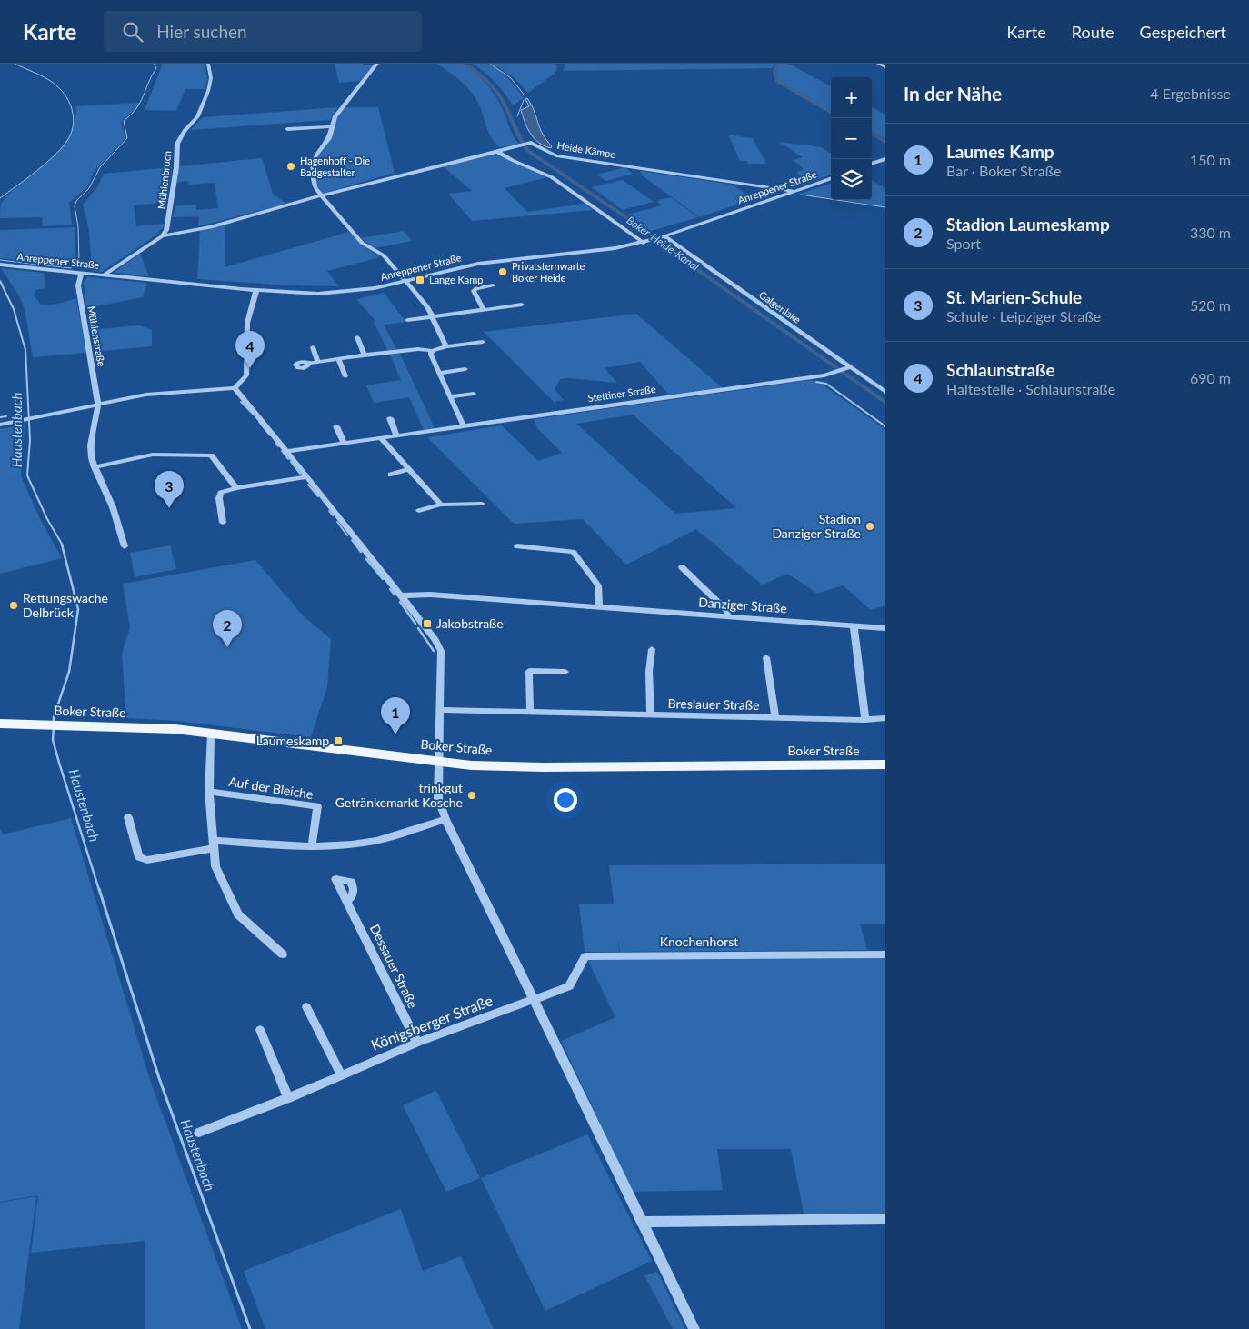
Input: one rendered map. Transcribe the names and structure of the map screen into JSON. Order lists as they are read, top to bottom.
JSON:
{
  "streets": {
    "main road": ["Boker Straße"],
    "street": [
      "Heide Kämpe",
      "Mühlenbruch",
      "Anreppener Straße",
      "Galgenlake",
      "Mühlenstraße",
      "Stettiner Straße",
      "Danziger Straße",
      "Breslauer Straße",
      "Auf der Bleiche",
      "Knochenhorst",
      "Dessauer Straße",
      "Königsberger Straße"
    ]
  },
  "crossings": [
    ["Heide Kämpe", "Anreppener Straße"],
    ["Anreppener Straße", "Galgenlake"],
    ["Anreppener Straße", "Mühlenstraße"],
    ["Galgenlake", "Stettiner Straße"],
    ["Boker Straße", "Auf der Bleiche"],
    ["Knochenhorst", "Königsberger Straße"],
    ["Dessauer Straße", "Königsberger Straße"]
  ],
  "water": ["Boker-Heide-Kanal", "Haustenbach"],
  "places": {
    "other": [
      "Hagenhoff - Die Badgestalter",
      "Privatsternwarte Boker Heide",
      "Stadion Danziger Straße",
      "Rettungswache Delbrück",
      "trinkgut Getränkemarkt Kosche"
    ],
    "transit": ["Lange Kamp", "Jakobstraße", "Laumeskamp"]
  },
  "page": {
    "header": "Karte",
    "search": "Hier suchen",
    "nav": ["Karte", "Route", "Gespeichert"],
    "heading": ["In der Nähe", "4 Ergebnisse"],
    "map_buttons": ["+", "−"],
    "list": [
      {
        "mark": "1",
        "name": "Laumes Kamp",
        "note": "Bar · Boker Straße",
        "value": "150 m"
      },
      {
        "mark": "2",
        "name": "Stadion Laumeskamp",
        "note": "Sport",
        "value": "330 m"
      },
      {
        "mark": "3",
        "name": "St. Marien-Schule",
        "note": "Schule · Leipziger Straße",
        "value": "520 m"
      },
      {
        "mark": "4",
        "name": "Schlaunstraße",
        "note": "Haltestelle · Schlaunstraße",
        "value": "690 m"
      }
    ],
    "pins": [
      "4",
      "3",
      "2",
      "1"
    ]
  }
}
